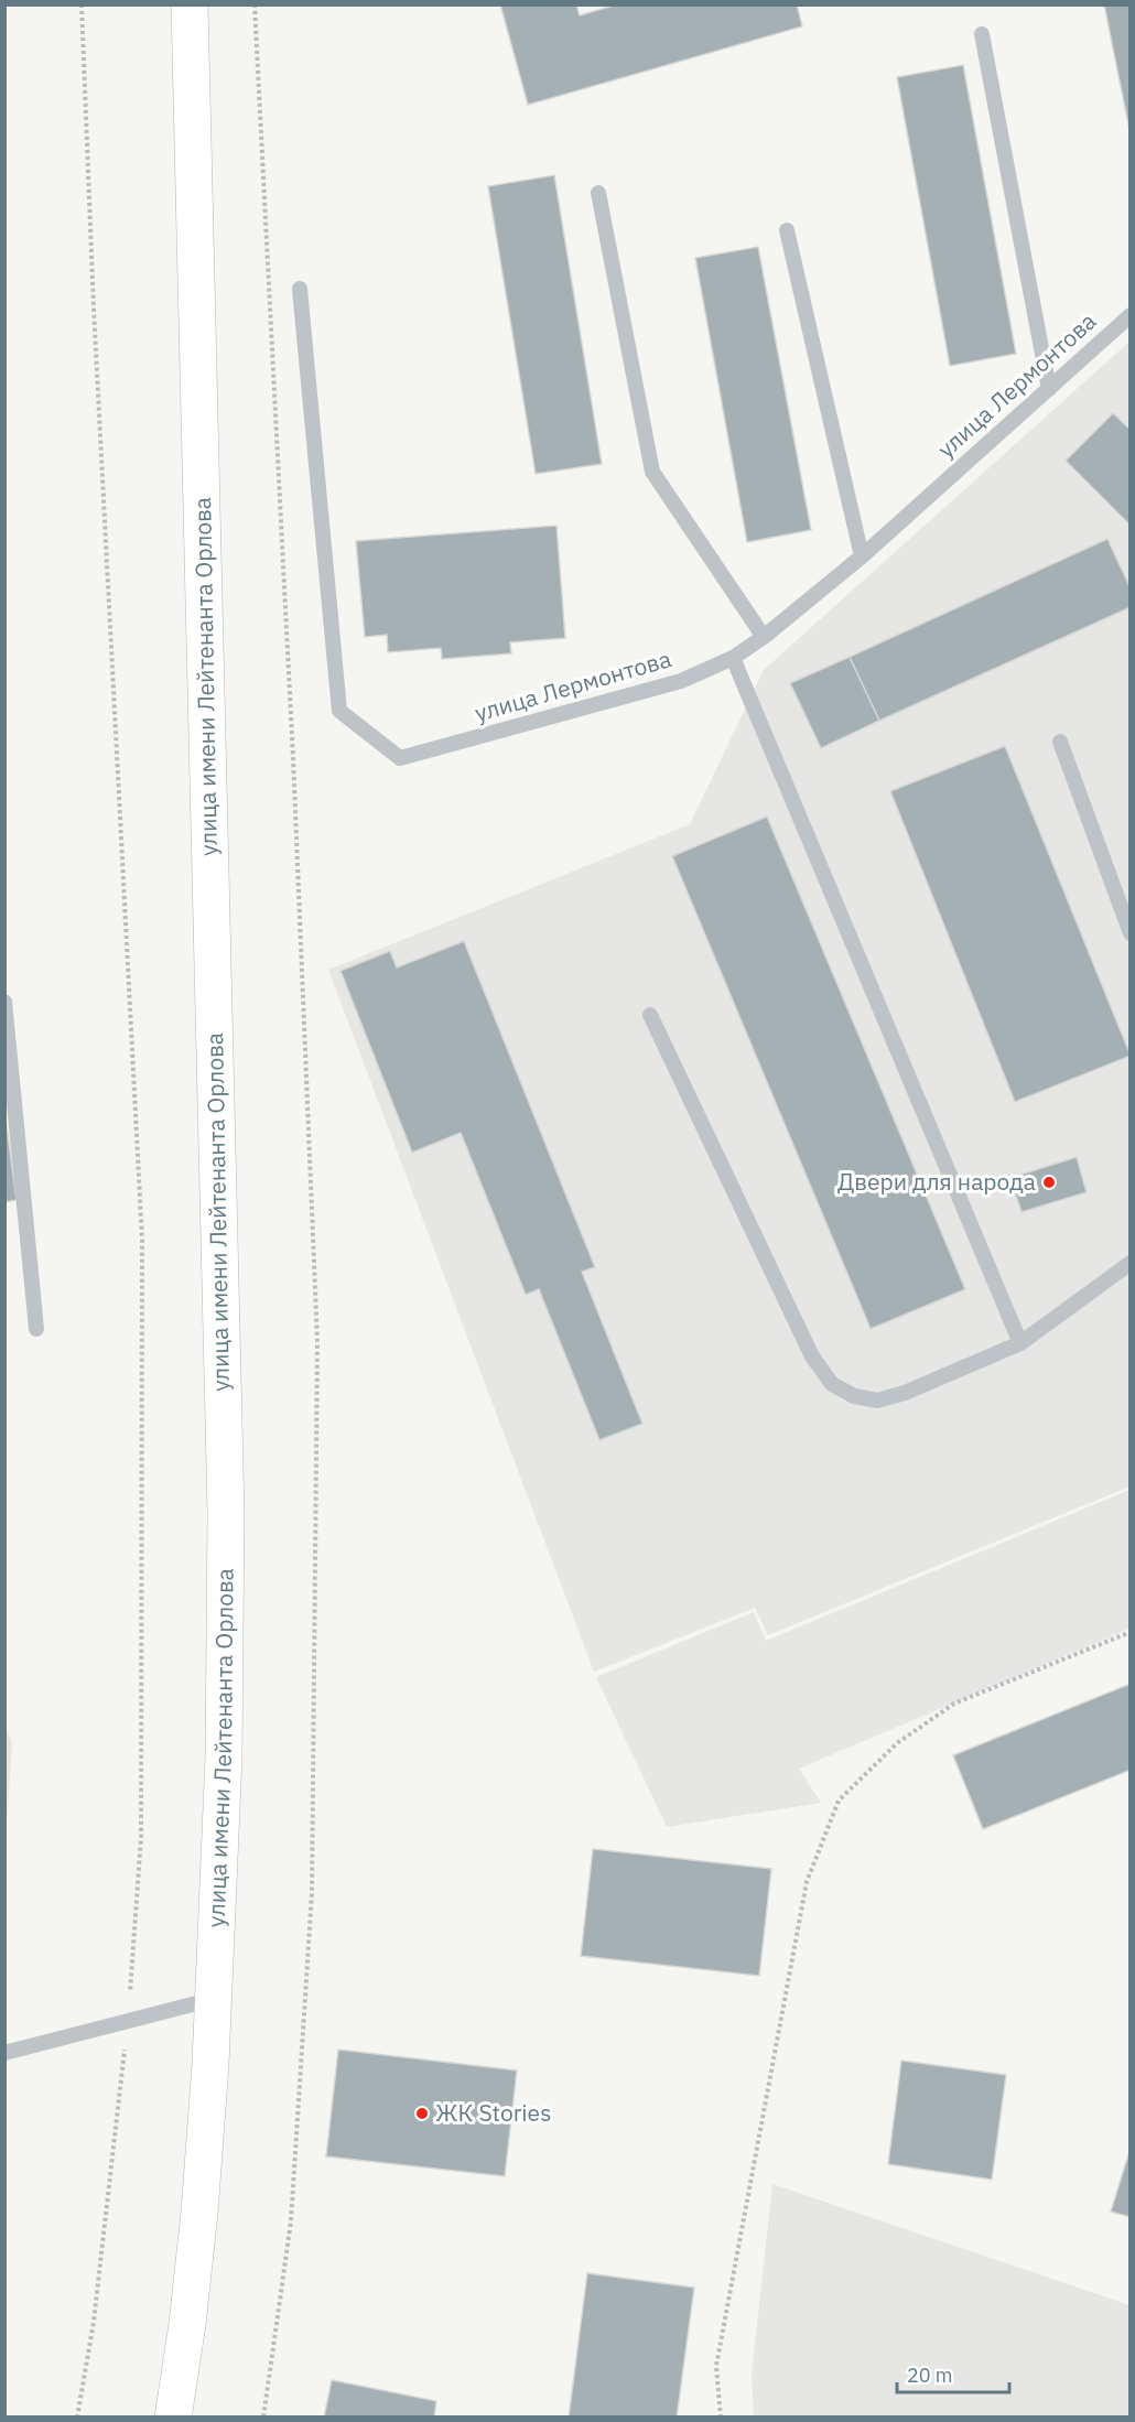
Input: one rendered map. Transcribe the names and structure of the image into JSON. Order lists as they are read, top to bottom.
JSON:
{
  "streets": {
    "main road": ["улица имени Лейтенанта Орлова"],
    "lane": ["улица Лермонтова"]
  },
  "places": ["Двери для народа", "ЖК Stories"],
  "scale_bar": "20 m"
}
